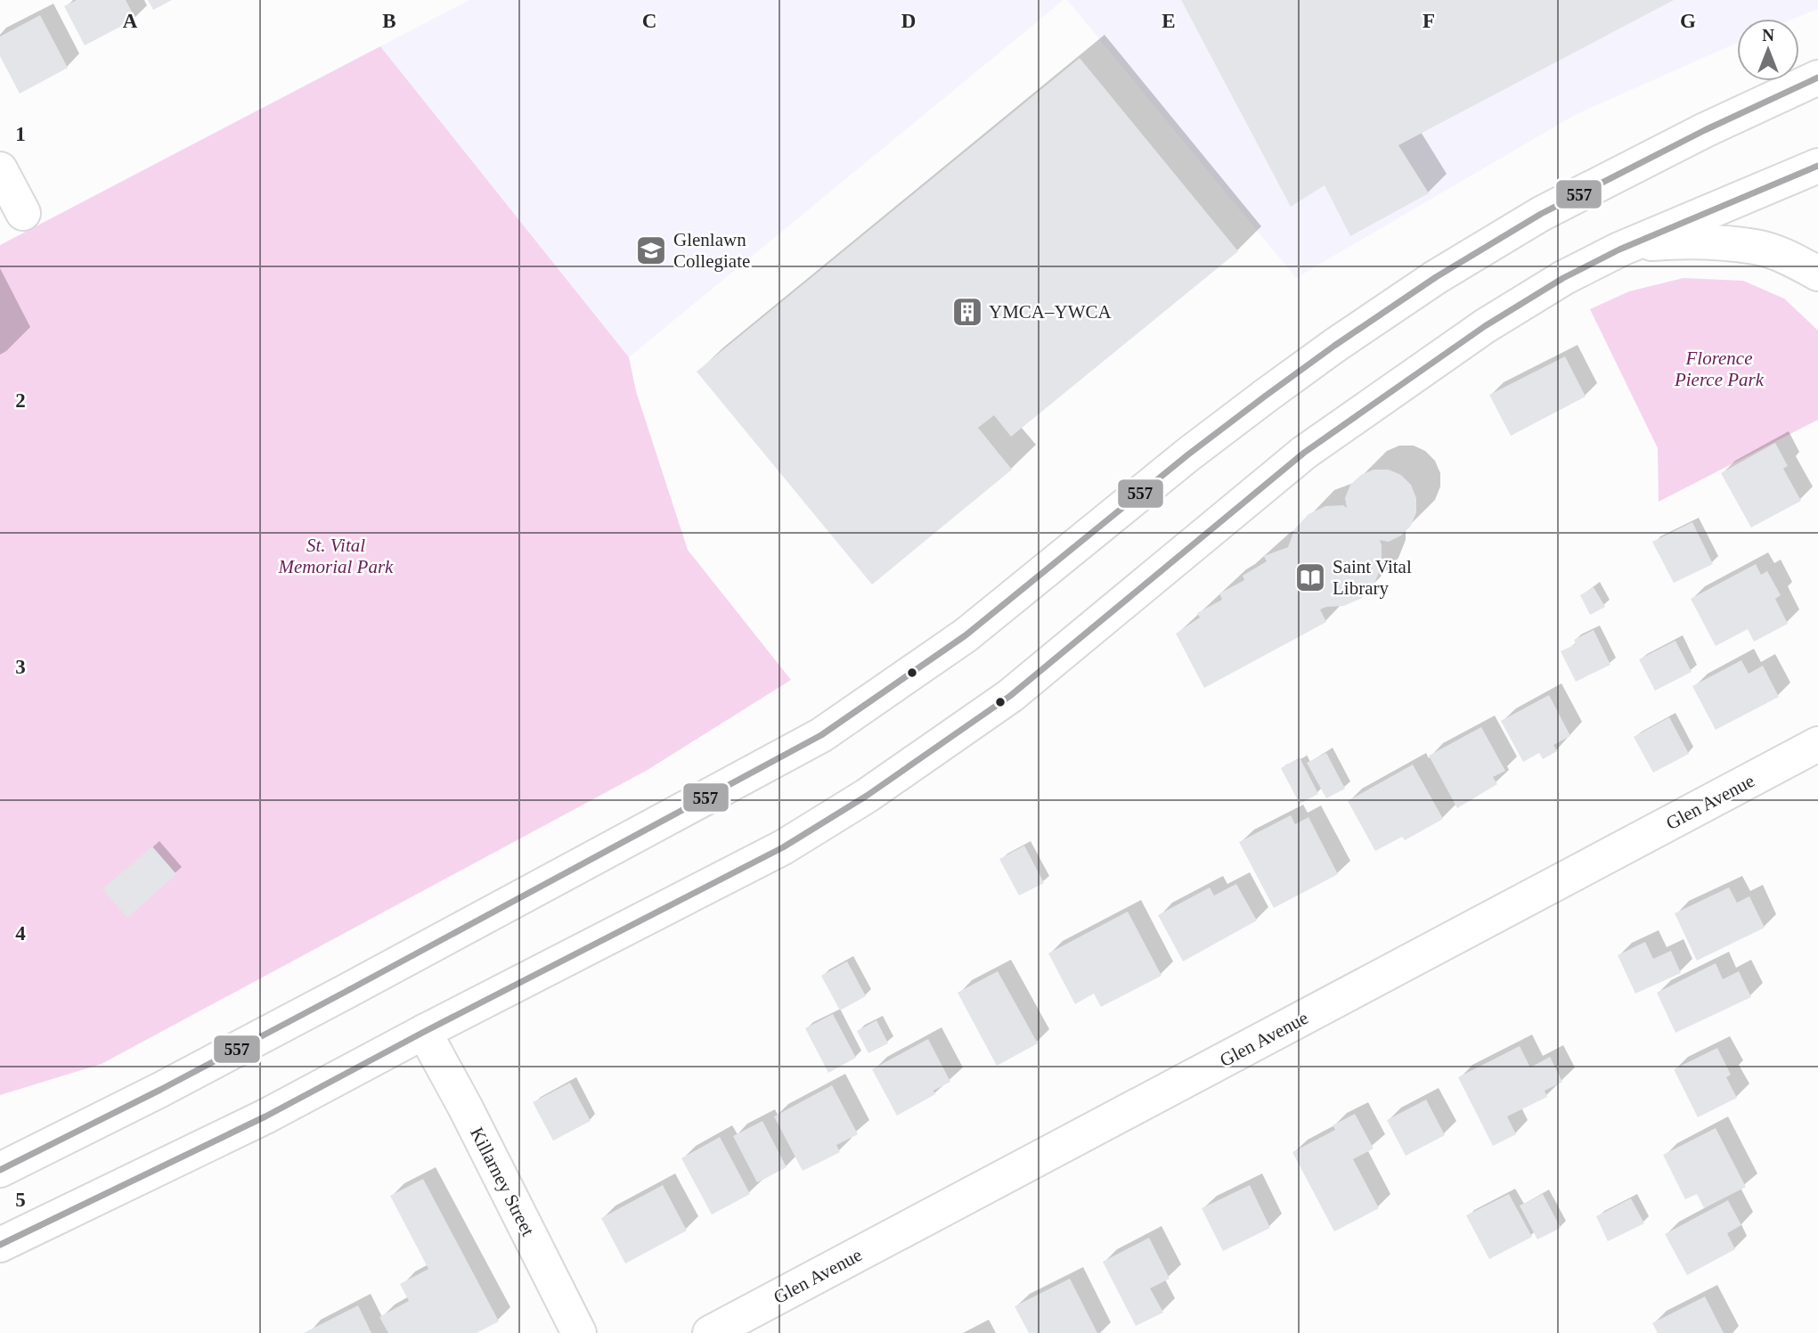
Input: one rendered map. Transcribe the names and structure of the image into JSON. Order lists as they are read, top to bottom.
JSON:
{
  "streets": {
    "main road": ["Glen Avenue", "Killarney Street"]
  },
  "parks": ["Florence Pierce Park", "St. Vital Memorial Park"],
  "places": {
    "school or university": ["Glenlawn Collegiate"],
    "building": ["YMCA–YWCA"],
    "library": ["Saint Vital Library"]
  },
  "lines": ["transit line 557"],
  "north": "top",
  "grid": {
    "columns": [
      "A",
      "B",
      "C",
      "D",
      "E",
      "F",
      "G"
    ],
    "rows": [
      "1",
      "2",
      "3",
      "4",
      "5"
    ]
  }
}
